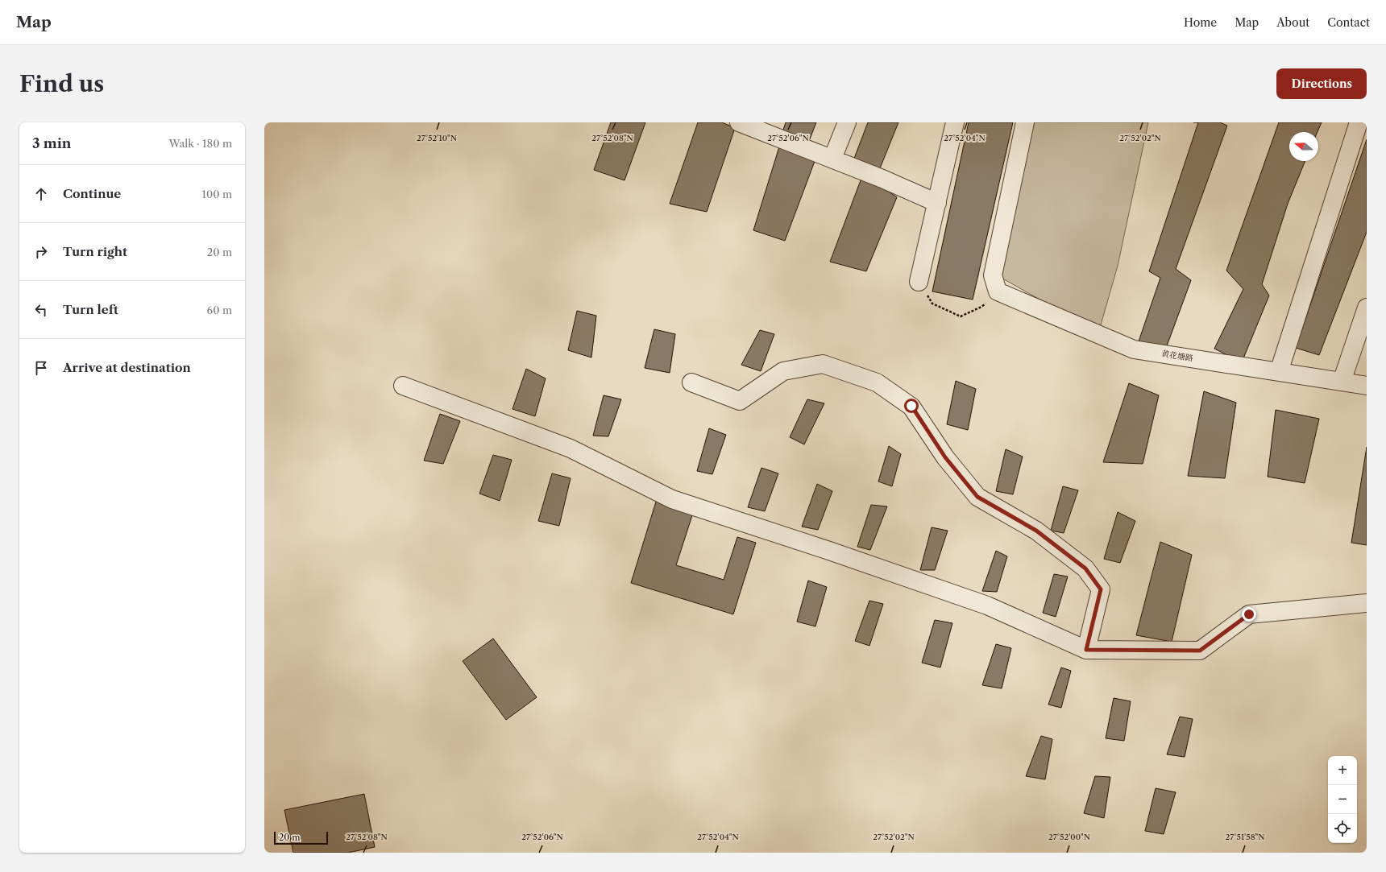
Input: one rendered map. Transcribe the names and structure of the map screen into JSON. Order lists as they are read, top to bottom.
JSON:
{
  "streets": {
    "street": ["黄花塘路"]
  },
  "scale_bar": "20 m",
  "north": "left",
  "page": {
    "header": "Map",
    "nav": [
      "Home",
      "Map",
      "About",
      "Contact"
    ],
    "buttons": "Directions",
    "title": "Find us",
    "heading": ["3 min", "Walk · 180 m"],
    "list": [
      ["Continue", "100 m"],
      ["Turn right", "20 m"],
      ["Turn left", "60 m"],
      "Arrive at destination"
    ],
    "map_buttons": ["+", "−"],
    "scale": "20 m"
  },
  "coordinates": [
    "27°52'10\"N",
    "27°52'08\"N",
    "27°52'06\"N",
    "27°52'04\"N",
    "27°52'02\"N",
    "27°52'00\"N",
    "27°51'58\"N"
  ]
}
